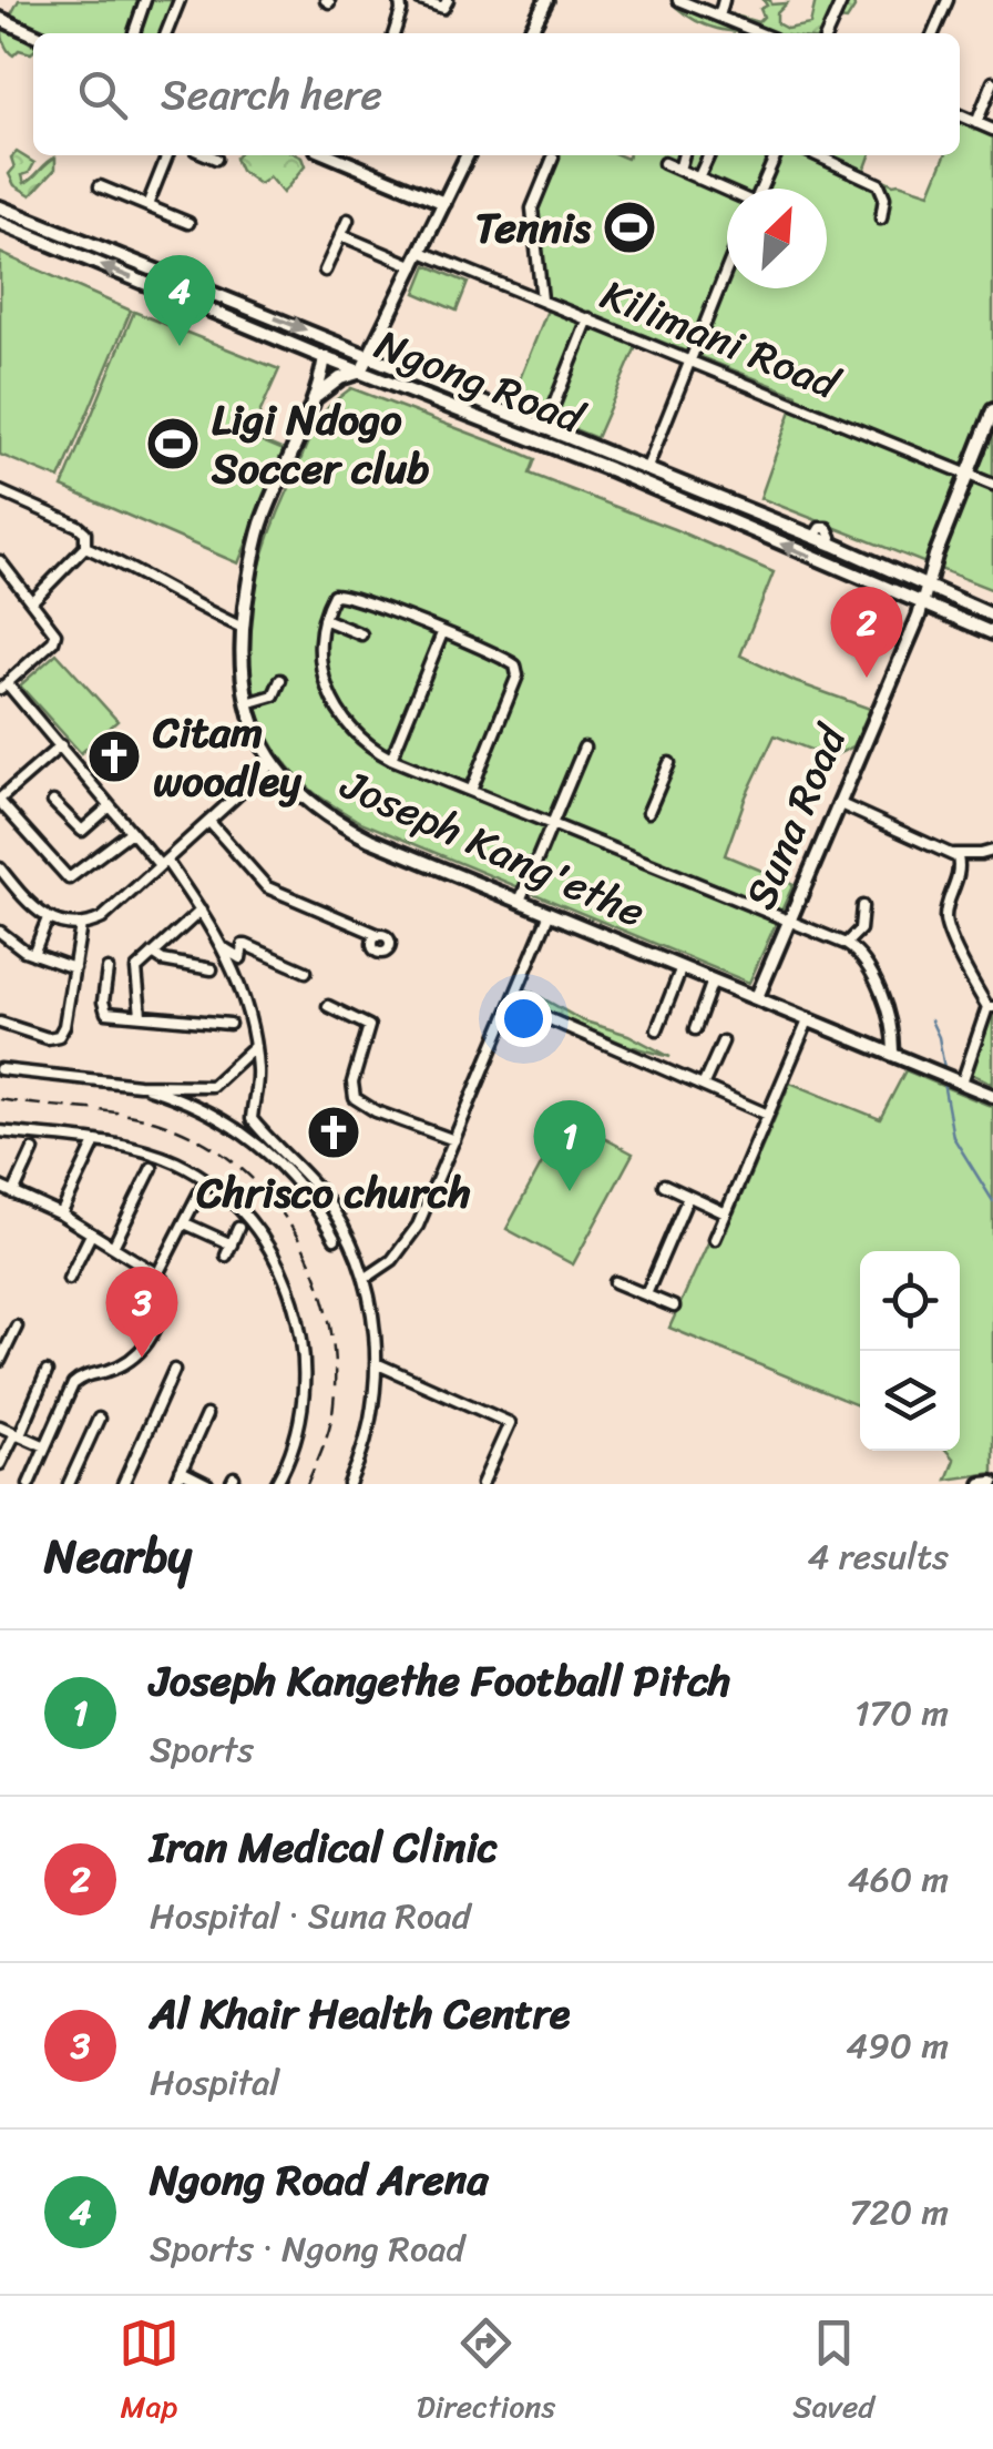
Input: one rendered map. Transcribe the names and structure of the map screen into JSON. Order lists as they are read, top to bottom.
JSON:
{
  "streets": {
    "street": [
      "Kilimani Road",
      "Ngong Road",
      "Suna Road",
      "Joseph Kang'ethe"
    ]
  },
  "crossings": [
    ["Kilimani Road", "Suna Road"],
    ["Ngong Road", "Suna Road"],
    ["Ngong Road", "Joseph Kang'ethe"],
    ["Suna Road", "Joseph Kang'ethe"]
  ],
  "places": {
    "sports": ["Tennis", "Ligi Ndogo Soccer club"],
    "church": ["Citam woodley", "Chrisco church"]
  },
  "north": "top right",
  "page": {
    "search": "Search here",
    "pins": [
      "4",
      "2",
      "1",
      "3"
    ],
    "heading": ["Nearby", "4 results"],
    "list": [
      {
        "mark": "1",
        "name": "Joseph Kangethe Football Pitch",
        "note": "Sports",
        "value": "170 m"
      },
      {
        "mark": "2",
        "name": "Iran Medical Clinic",
        "note": "Hospital · Suna Road",
        "value": "460 m"
      },
      {
        "mark": "3",
        "name": "Al Khair Health Centre",
        "note": "Hospital",
        "value": "490 m"
      },
      {
        "mark": "4",
        "name": "Ngong Road Arena",
        "note": "Sports · Ngong Road",
        "value": "720 m"
      }
    ],
    "nav": ["Map", "Directions", "Saved"]
  }
}
